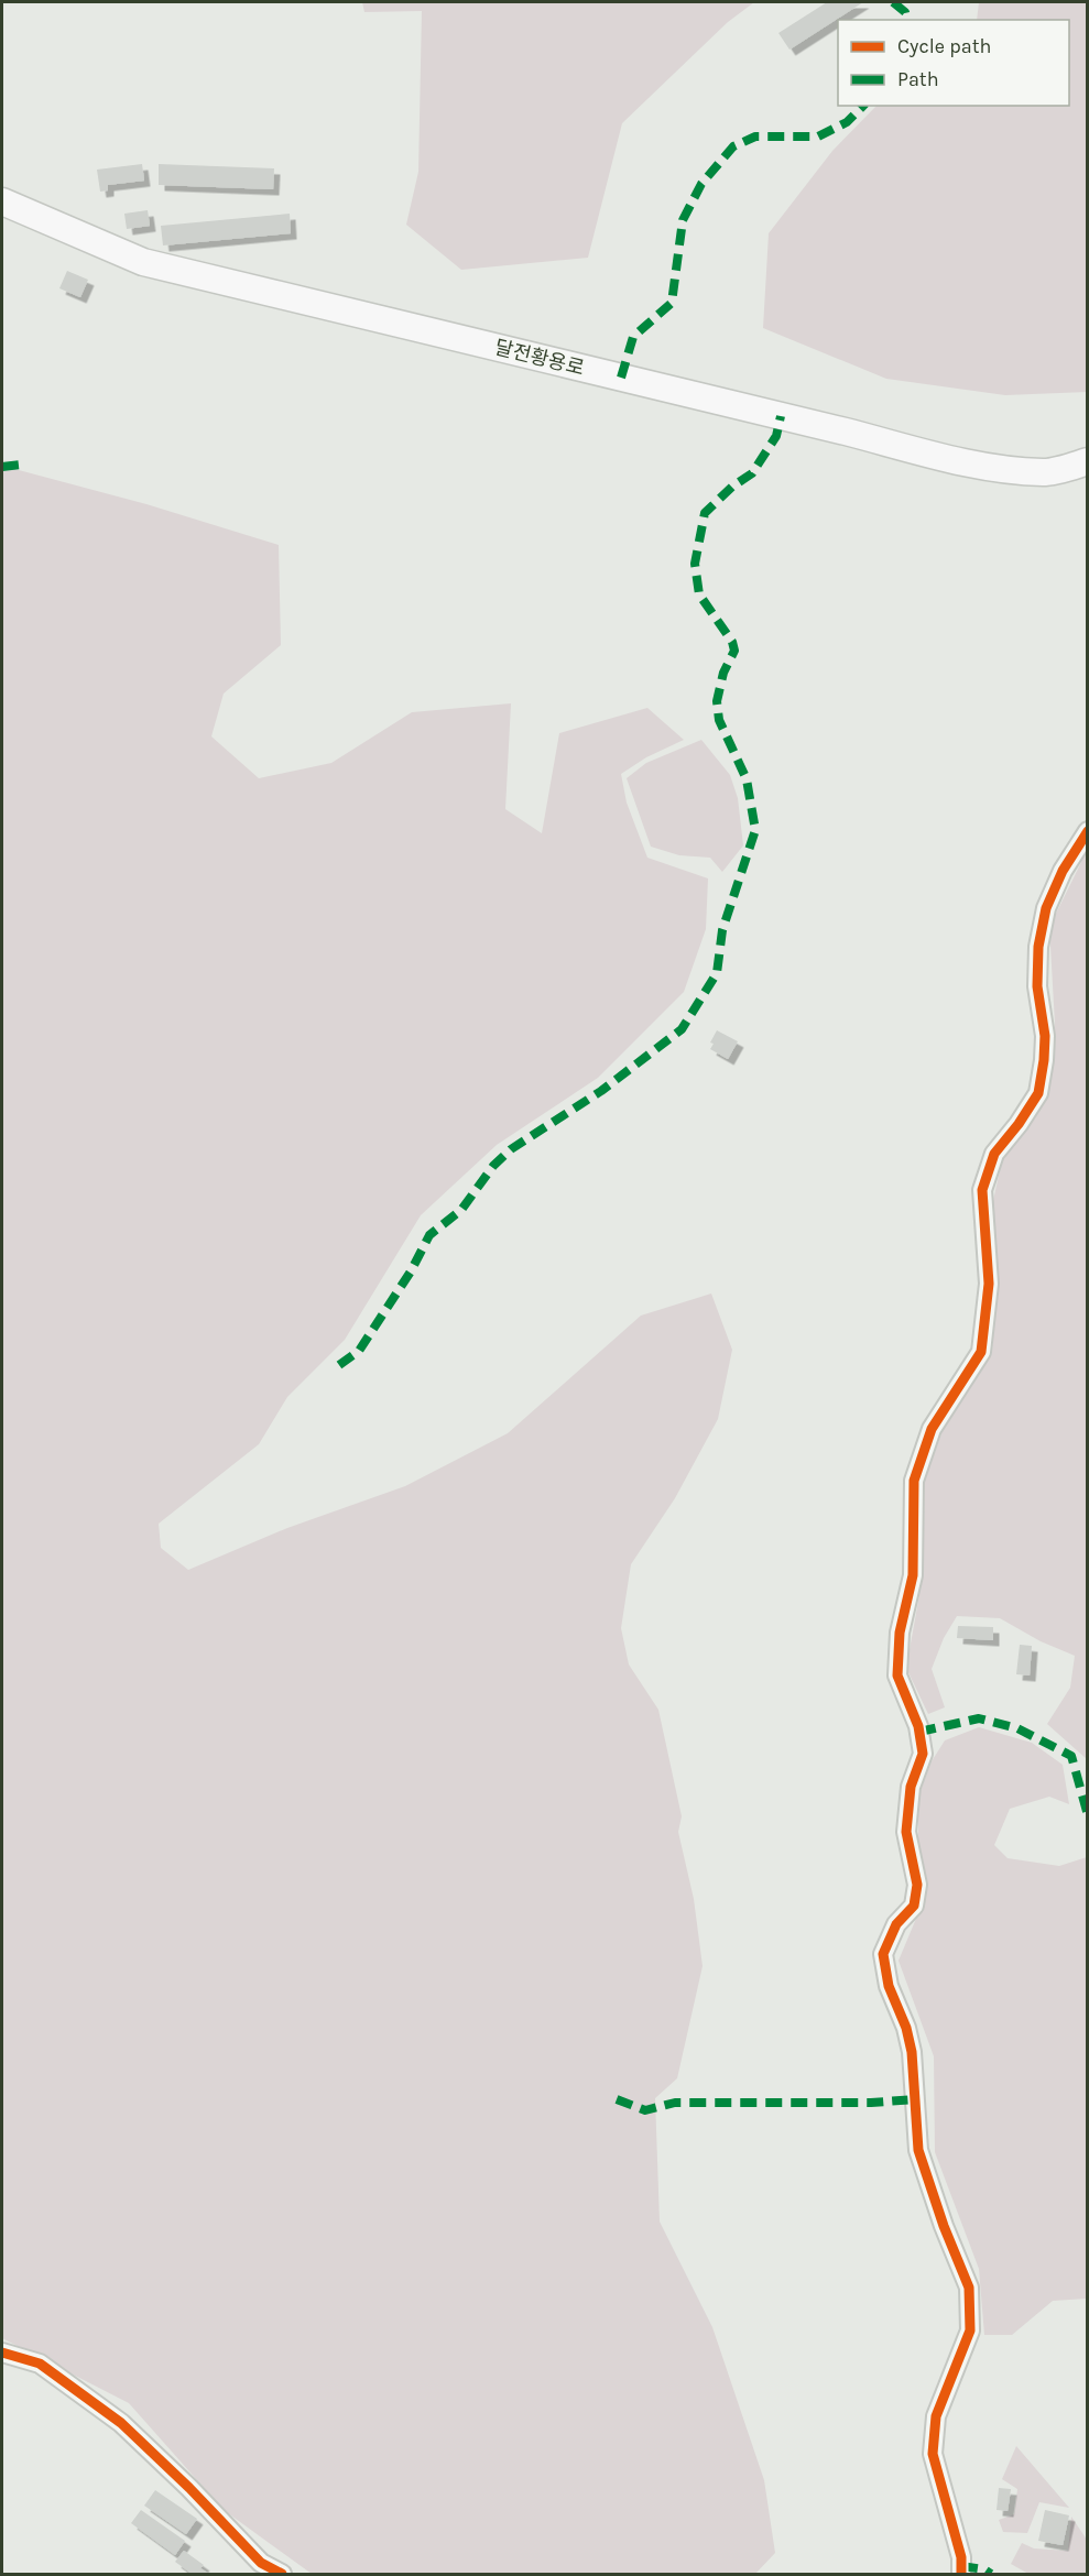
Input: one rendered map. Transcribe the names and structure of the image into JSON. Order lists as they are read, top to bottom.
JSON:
{
  "streets": {
    "main road": ["달전황용로"]
  },
  "legend": ["Cycle path", "Path"]
}
